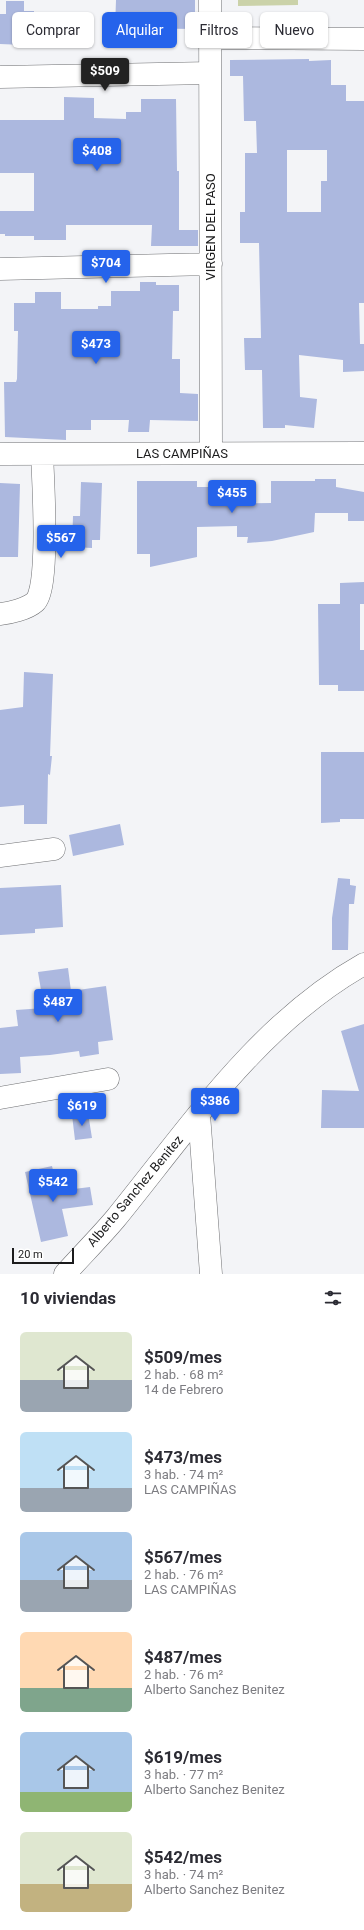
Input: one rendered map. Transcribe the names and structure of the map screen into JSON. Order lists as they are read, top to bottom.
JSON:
{
  "streets": {
    "street": ["VIRGEN DEL PASO", "LAS CAMPIÑAS", "Alberto Sanchez Benitez"]
  },
  "crossings": [
    ["VIRGEN DEL PASO", "LAS CAMPIÑAS"]
  ],
  "scale_bar": "20 m",
  "page": {
    "chip": [
      "Comprar",
      "Alquilar",
      "Filtros",
      "Nuevo"
    ],
    "price": [
      "$509",
      "$408",
      "$704",
      "$473",
      "$455",
      "$567",
      "$487",
      "$386",
      "$619",
      "$542"
    ],
    "scale": "20 m",
    "heading": "10 viviendas",
    "list": [
      {
        "name": "$509/mes",
        "note": "2 hab. · 68 m² · 14 de Febrero"
      },
      {
        "name": "$473/mes",
        "note": "3 hab. · 74 m² · LAS CAMPIÑAS"
      },
      {
        "name": "$567/mes",
        "note": "2 hab. · 76 m² · LAS CAMPIÑAS"
      },
      {
        "name": "$487/mes",
        "note": "2 hab. · 76 m² · Alberto Sanchez Benitez"
      },
      {
        "name": "$619/mes",
        "note": "3 hab. · 77 m² · Alberto Sanchez Benitez"
      },
      {
        "name": "$542/mes",
        "note": "3 hab. · 74 m² · Alberto Sanchez Benitez"
      }
    ]
  }
}
